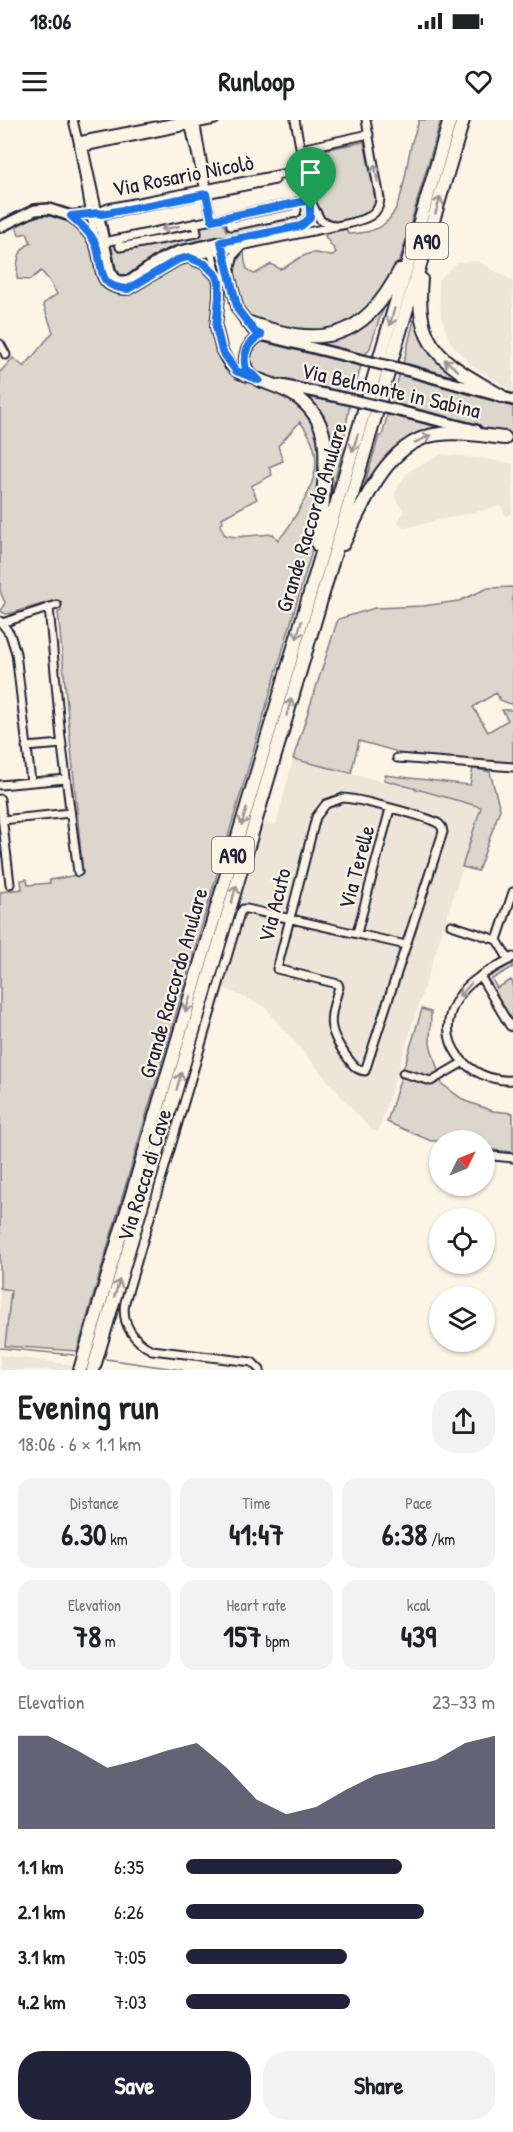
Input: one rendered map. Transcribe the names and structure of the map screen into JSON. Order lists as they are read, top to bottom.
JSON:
{
  "streets": {
    "highway": ["A90", "Grande Raccordo Anulare"],
    "street": [
      "Via Rosario Nicolò",
      "Via Belmonte in Sabina",
      "Via Terelle",
      "Via Acuto",
      "Via Rocca di Cave"
    ]
  },
  "crossings": [
    ["Via Terelle", "Via Acuto"],
    ["Via Terelle", "Via Rocca di Cave"],
    ["Via Acuto", "Via Rocca di Cave"]
  ],
  "north": "top right",
  "page": {
    "status": "18:06",
    "header": "Runloop",
    "heading": ["Evening run", "18:06 · 6 × 1.1 km"],
    "stats": [
      ["Distance", "6.30 km"],
      ["Time", "41:47"],
      ["Pace", "6:38 /km"],
      ["Elevation", "78 m"],
      ["Heart rate", "157 bpm"],
      ["kcal", "439"]
    ],
    "chart": ["Elevation", "23–33 m"],
    "list": [
      {
        "name": "1.1 km",
        "note": "6:35"
      },
      {
        "name": "2.1 km",
        "note": "6:26"
      },
      {
        "name": "3.1 km",
        "note": "7:05"
      },
      {
        "name": "4.2 km",
        "note": "7:03"
      }
    ],
    "buttons": ["Save", "Share"]
  }
}
